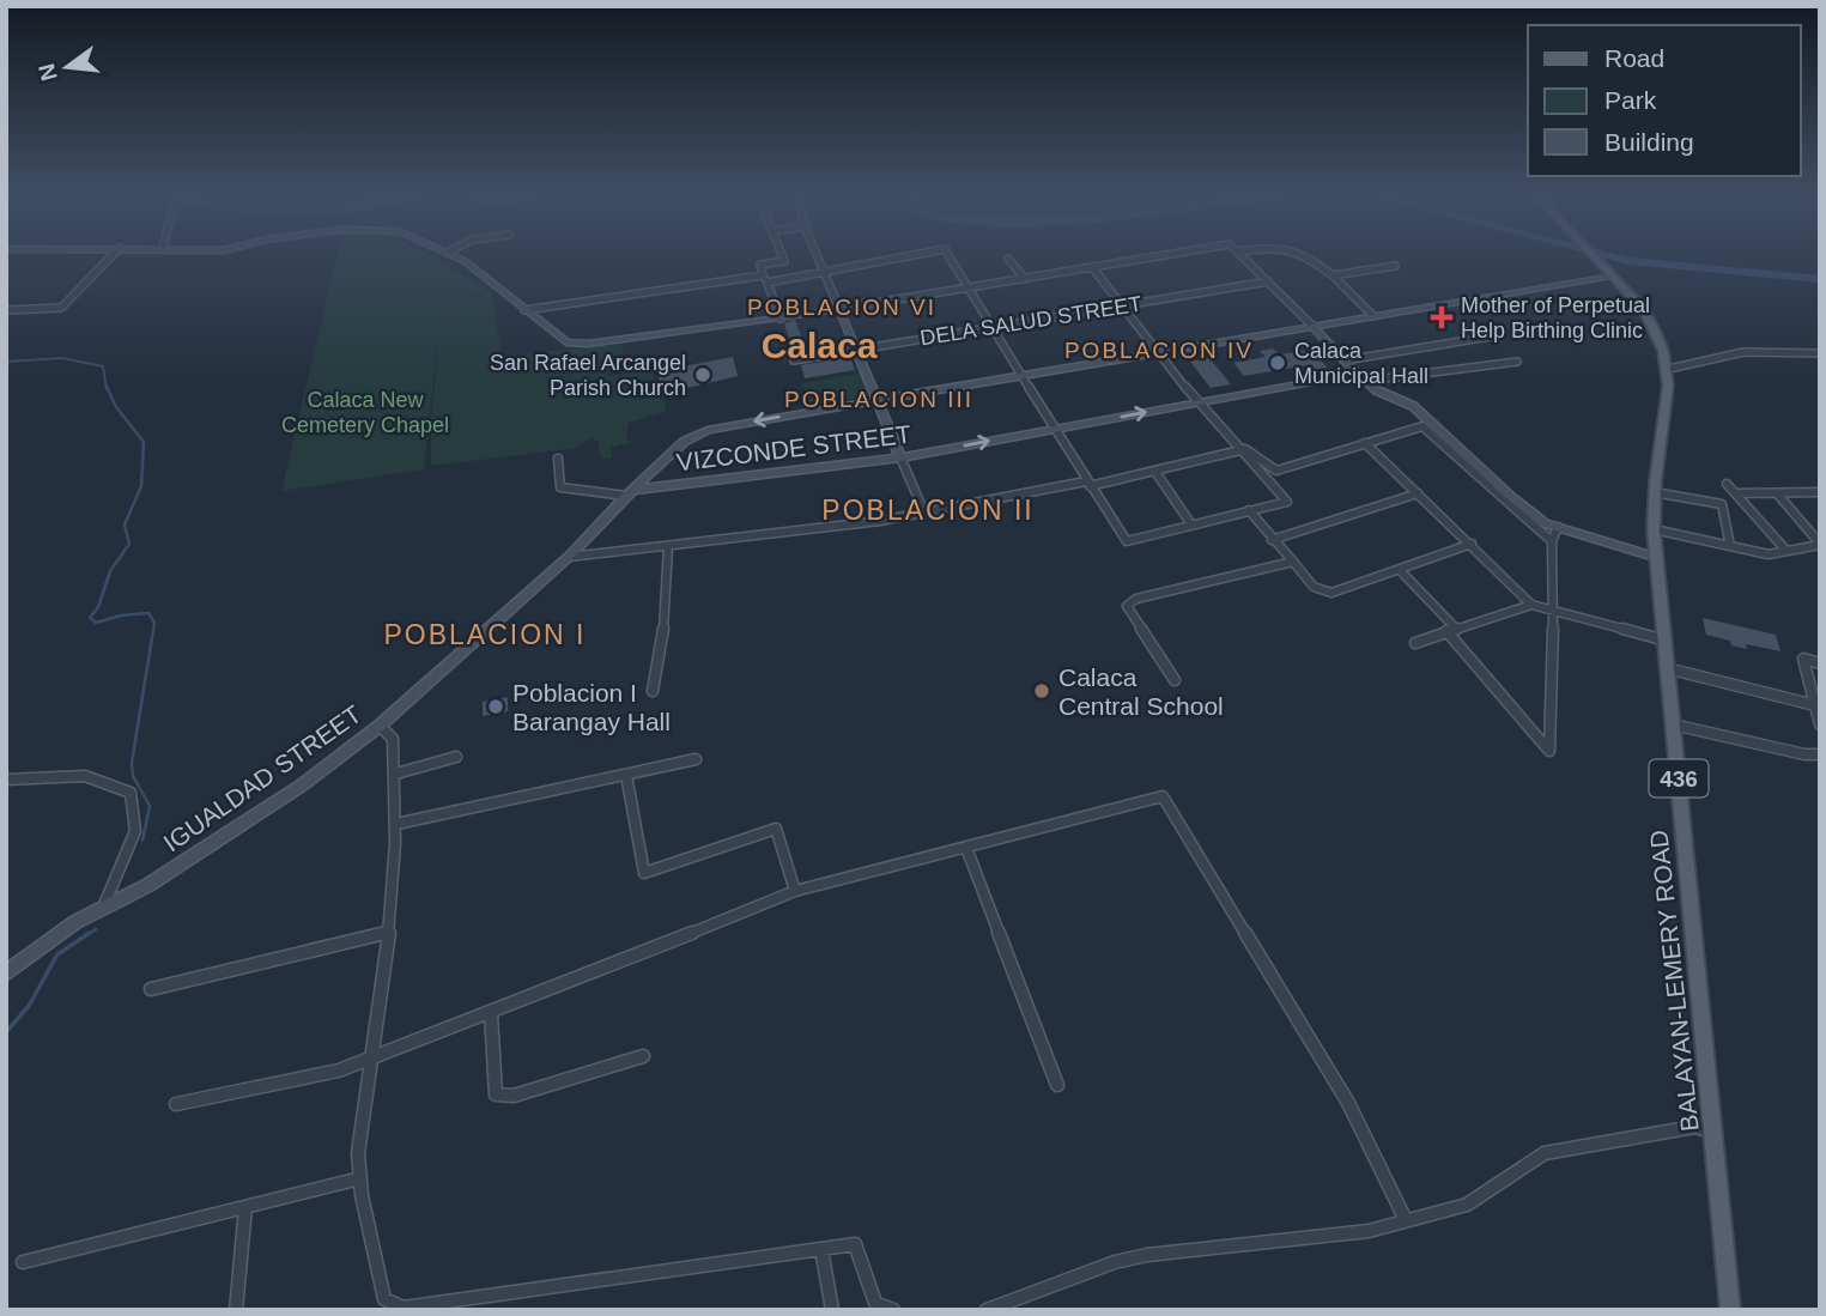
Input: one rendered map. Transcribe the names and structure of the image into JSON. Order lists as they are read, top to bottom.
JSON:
{
  "streets": {
    "main road": [
      "VIZCONDE STREET",
      "IGUALDAD STREET",
      "436",
      "BALAYAN-LEMERY ROAD"
    ],
    "street": ["DELA SALUD STREET"]
  },
  "crossings": [
    ["VIZCONDE STREET", "IGUALDAD STREET"],
    ["IGUALDAD STREET", "BALAYAN-LEMERY ROAD"]
  ],
  "one_way": ["VIZCONDE STREET"],
  "districts": [
    "POBLACION VI",
    "Calaca",
    "POBLACION IV",
    "POBLACION III",
    "POBLACION II",
    "POBLACION I"
  ],
  "parks": ["Calaca New Cemetery Chapel"],
  "places": {
    "health": ["Mother of Perpetual Help Birthing Clinic"],
    "other": [
      "Calaca Municipal Hall",
      "San Rafael Arcangel Parish Church",
      "Calaca Central School",
      "Poblacion I Barangay Hall"
    ]
  },
  "legend": ["Road", "Park", "Building"],
  "north": "left"
}
